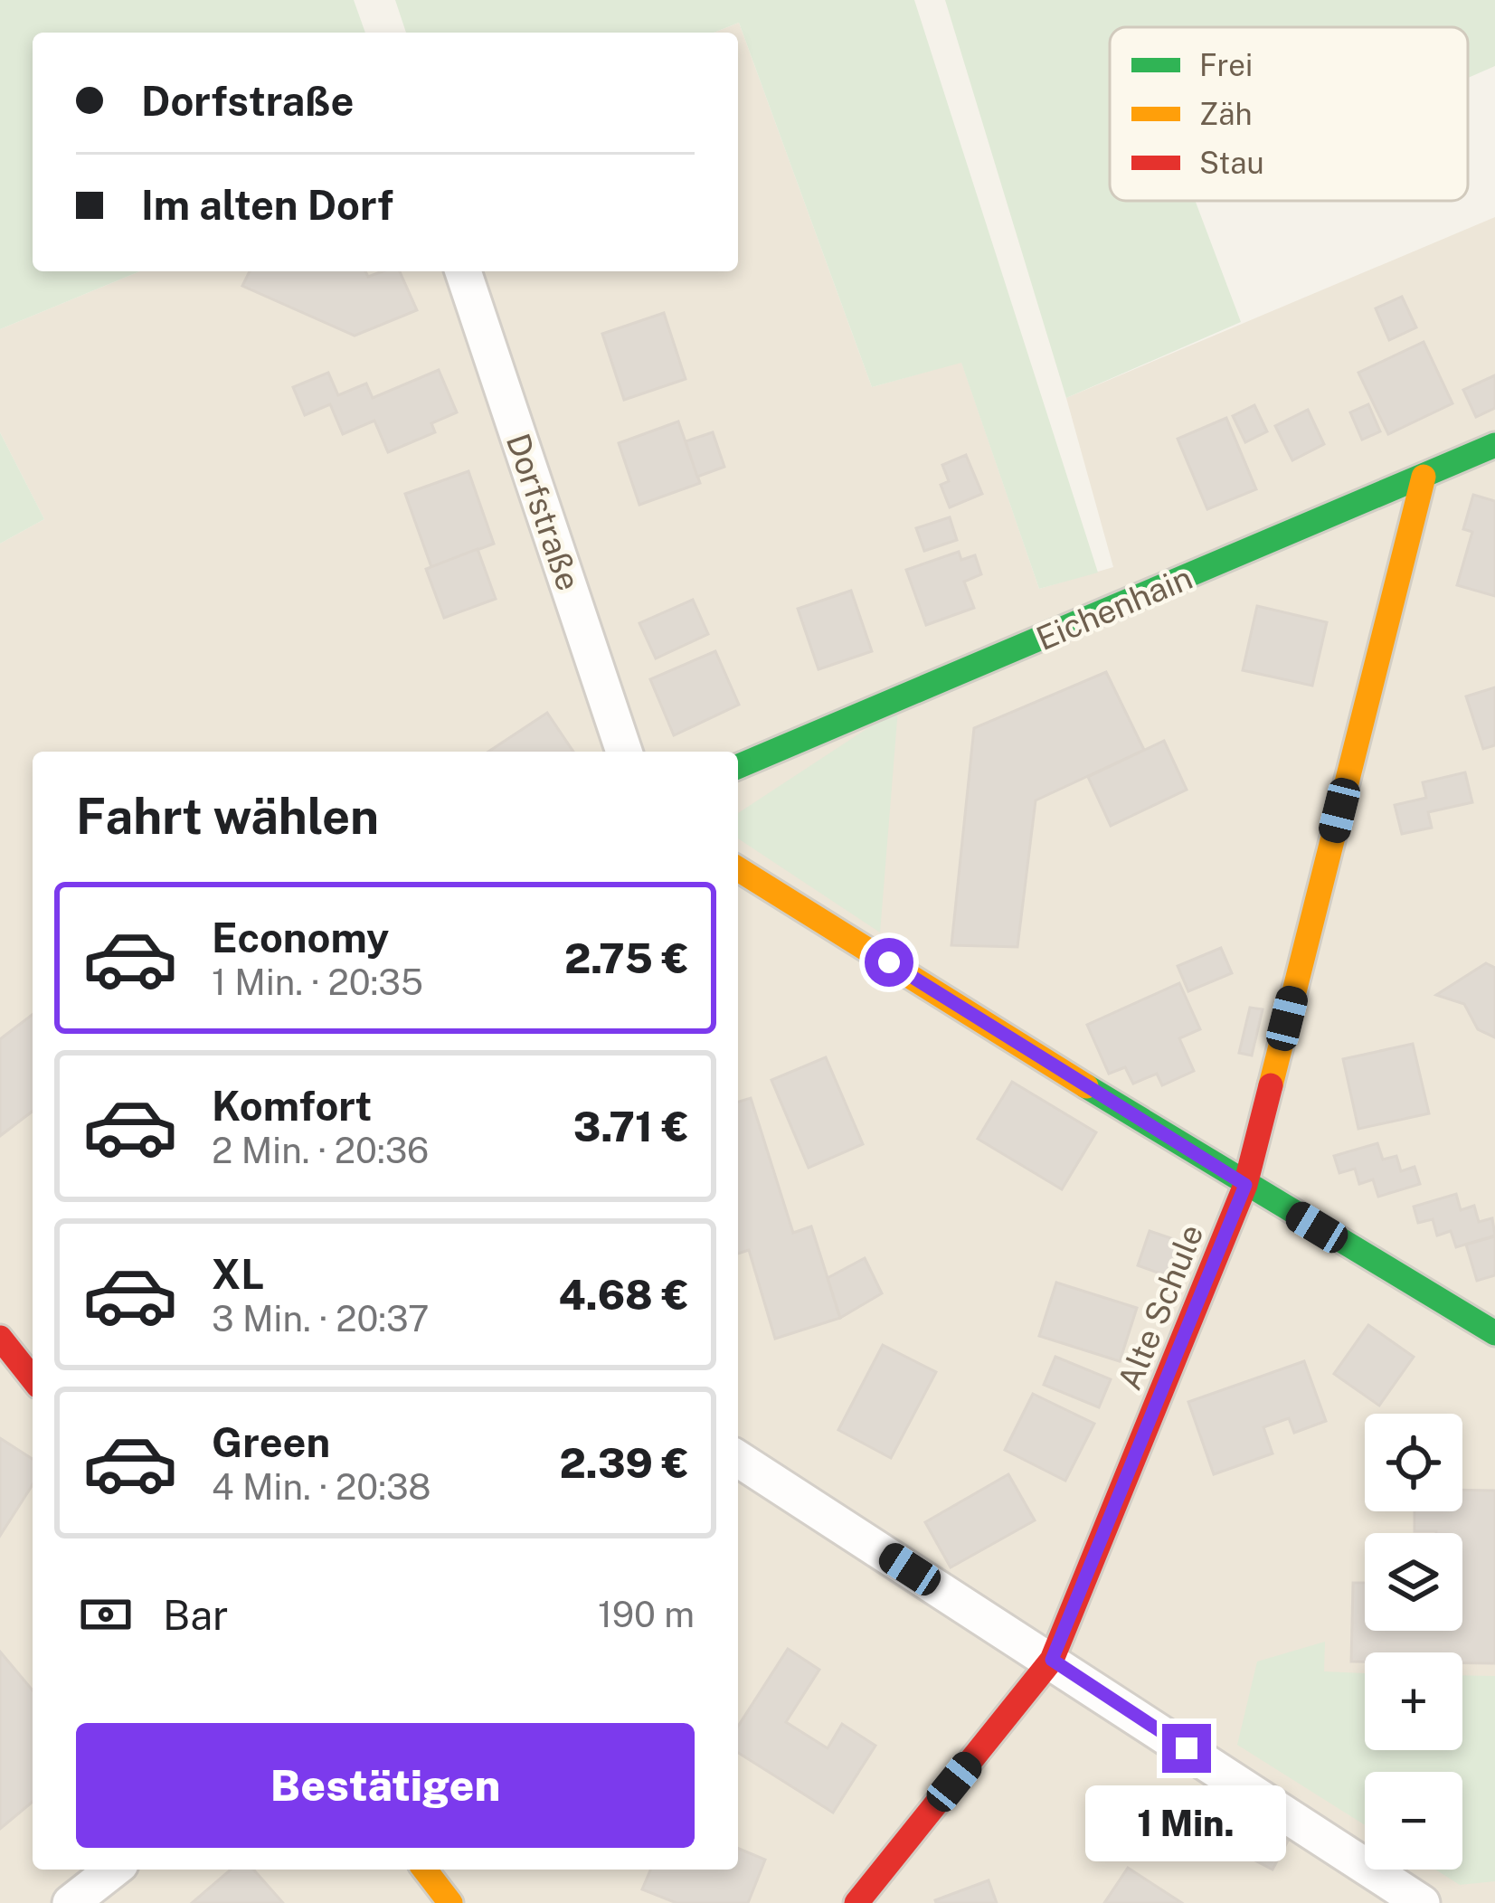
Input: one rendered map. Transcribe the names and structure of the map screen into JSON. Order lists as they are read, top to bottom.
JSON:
{
  "streets": {
    "street": ["Dorfstraße", "Eichenhain", "Alte Schule"]
  },
  "crossings": [
    ["Eichenhain", "Alte Schule"]
  ],
  "legend": ["Frei", "Zäh", "Stau"],
  "page": {
    "banner": ["Dorfstraße", "Im alten Dorf"],
    "heading": "Fahrt wählen",
    "list": [
      {
        "name": "Economy",
        "note": "1 Min. · 20:35",
        "value": "2.75 €"
      },
      {
        "name": "Komfort",
        "note": "2 Min. · 20:36",
        "value": "3.71 €"
      },
      {
        "name": "XL",
        "note": "3 Min. · 20:37",
        "value": "4.68 €"
      },
      {
        "name": "Green",
        "note": "4 Min. · 20:38",
        "value": "2.39 €"
      }
    ],
    "map_buttons": ["+", "−"],
    "pay": ["Bar", "190 m"],
    "buttons": "Bestätigen",
    "bubble": "1 Min."
  }
}
